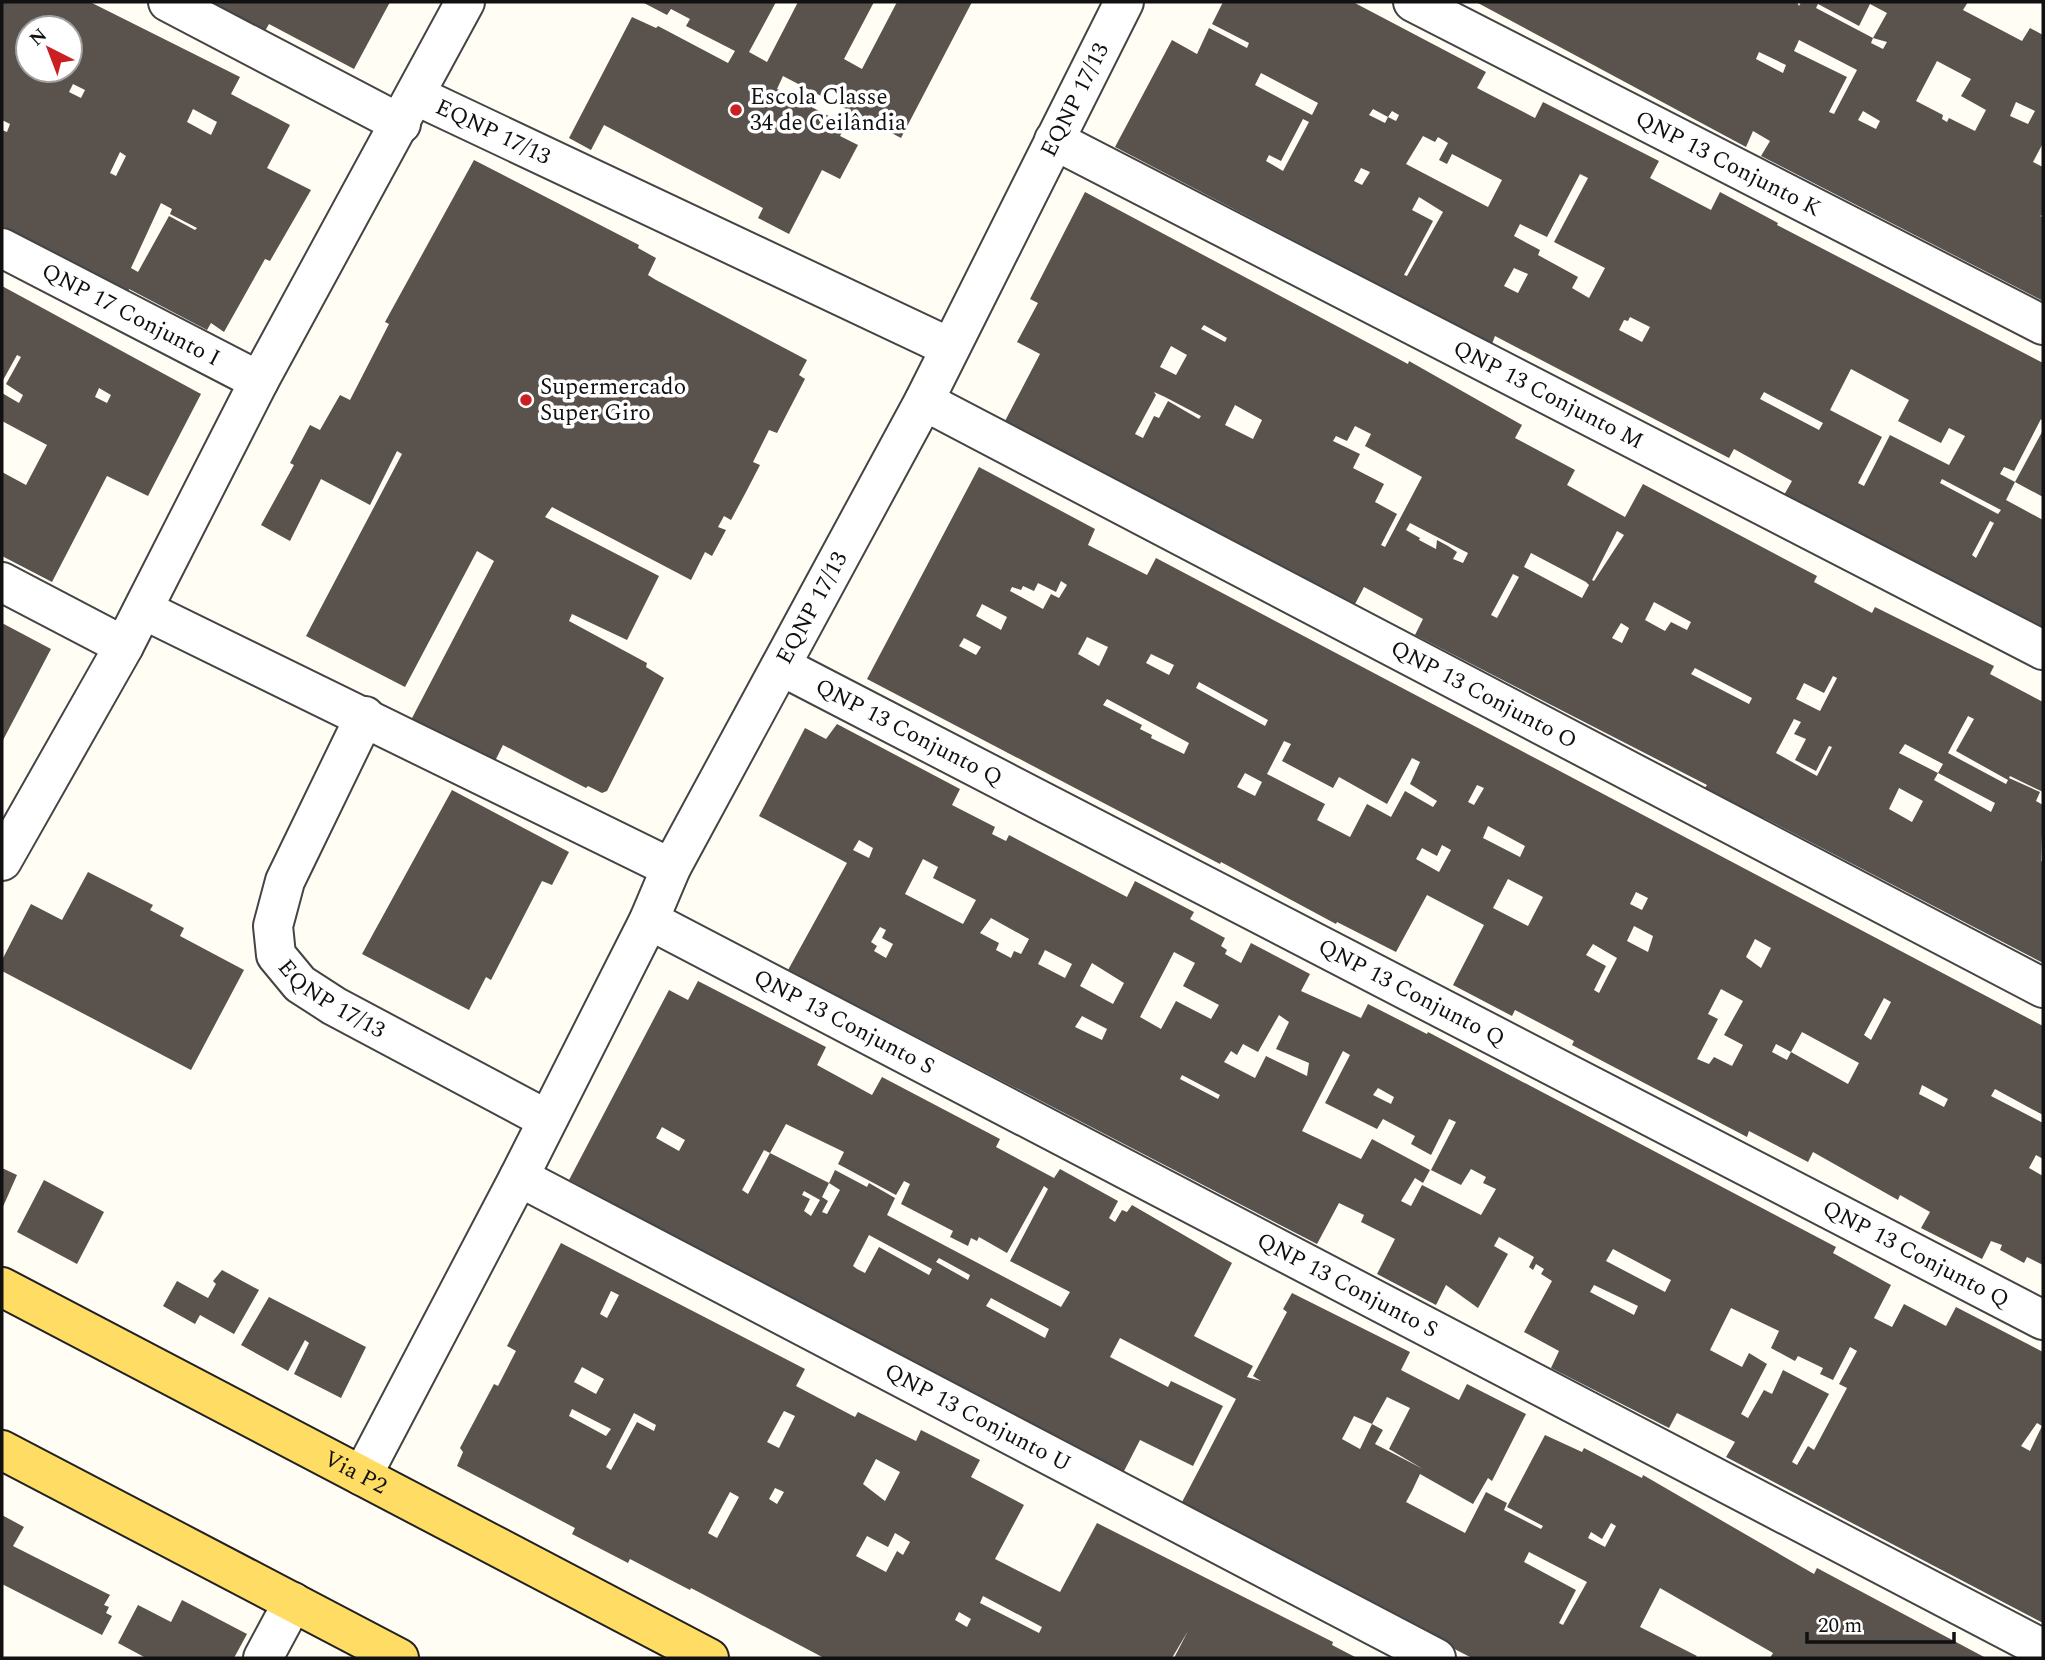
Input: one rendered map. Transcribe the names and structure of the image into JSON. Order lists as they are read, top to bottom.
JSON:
{
  "streets": {
    "main road": ["Via P2"],
    "street": [
      "EQNP 17/13",
      "QNP 13 Conjunto K",
      "QNP 17 Conjunto I",
      "QNP 13 Conjunto M",
      "QNP 13 Conjunto O",
      "QNP 13 Conjunto Q",
      "QNP 13 Conjunto S",
      "QNP 13 Conjunto U"
    ]
  },
  "crossings": [
    ["EQNP 17/13", "QNP 17 Conjunto I"],
    ["EQNP 17/13", "QNP 13 Conjunto M"],
    ["EQNP 17/13", "QNP 13 Conjunto O"],
    ["EQNP 17/13", "QNP 13 Conjunto Q"],
    ["EQNP 17/13", "QNP 13 Conjunto S"],
    ["EQNP 17/13", "QNP 13 Conjunto U"],
    ["EQNP 17/13", "Via P2"]
  ],
  "places": ["Escola Classe 34 de Ceilândia", "Supermercado Super Giro"],
  "scale_bar": "20 m",
  "north": "top left"
}
